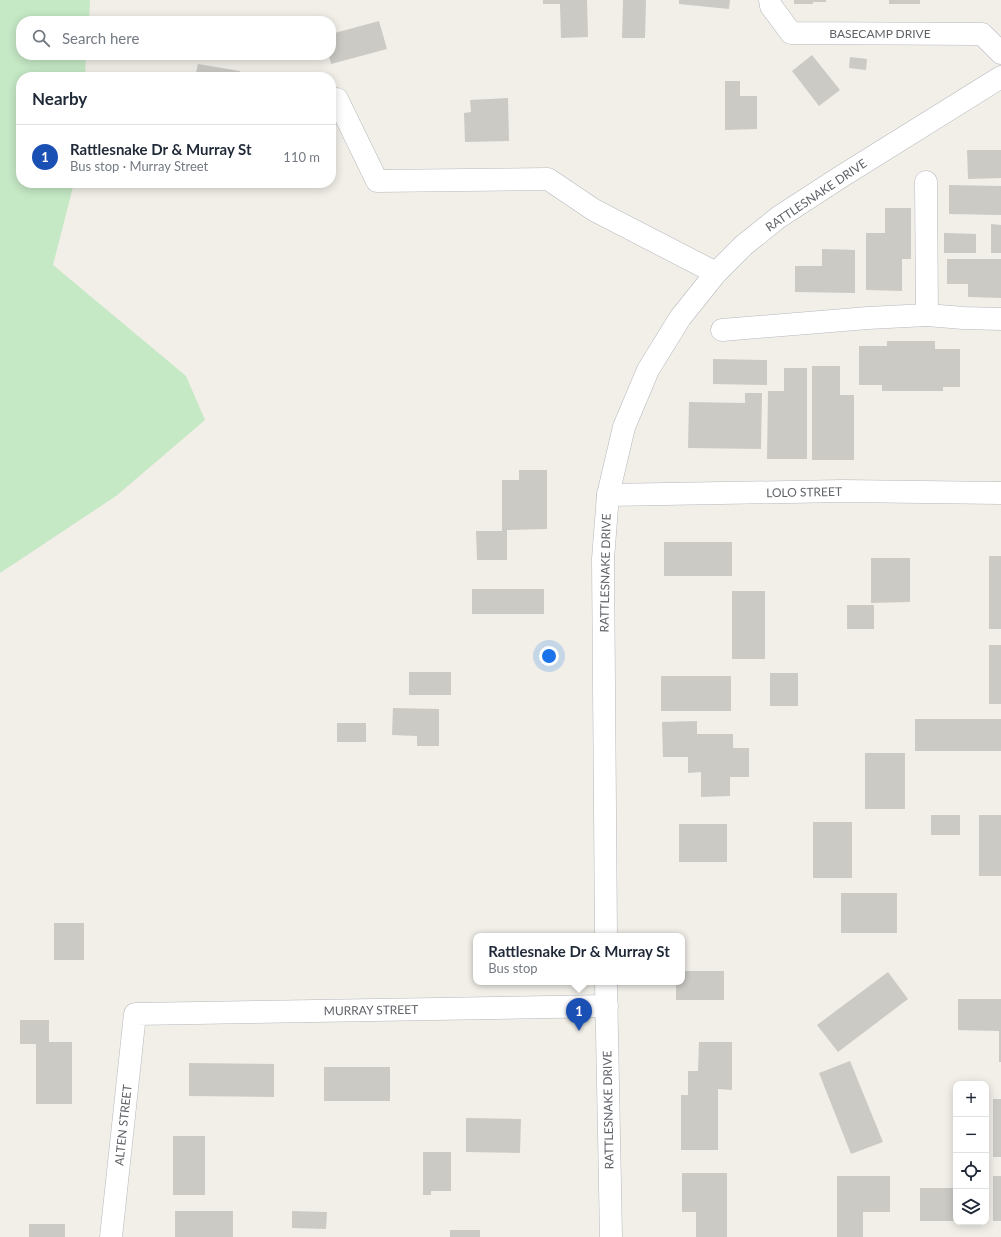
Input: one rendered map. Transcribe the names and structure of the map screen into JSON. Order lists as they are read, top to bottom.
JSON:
{
  "streets": {
    "street": [
      "BASECAMP DRIVE",
      "RATTLESNAKE DRIVE",
      "LOLO STREET",
      "MURRAY STREET",
      "ALTEN STREET"
    ]
  },
  "crossings": [
    ["RATTLESNAKE DRIVE", "LOLO STREET"],
    ["RATTLESNAKE DRIVE", "MURRAY STREET"],
    ["MURRAY STREET", "ALTEN STREET"]
  ],
  "page": {
    "search": "Search here",
    "heading": "Nearby",
    "list": [
      {
        "mark": "1",
        "name": "Rattlesnake Dr & Murray St",
        "note": "Bus stop · Murray Street",
        "value": "110 m"
      }
    ],
    "popup": ["Rattlesnake Dr & Murray St", "Bus stop"],
    "pins": "1",
    "map_buttons": ["+", "−"]
  }
}
